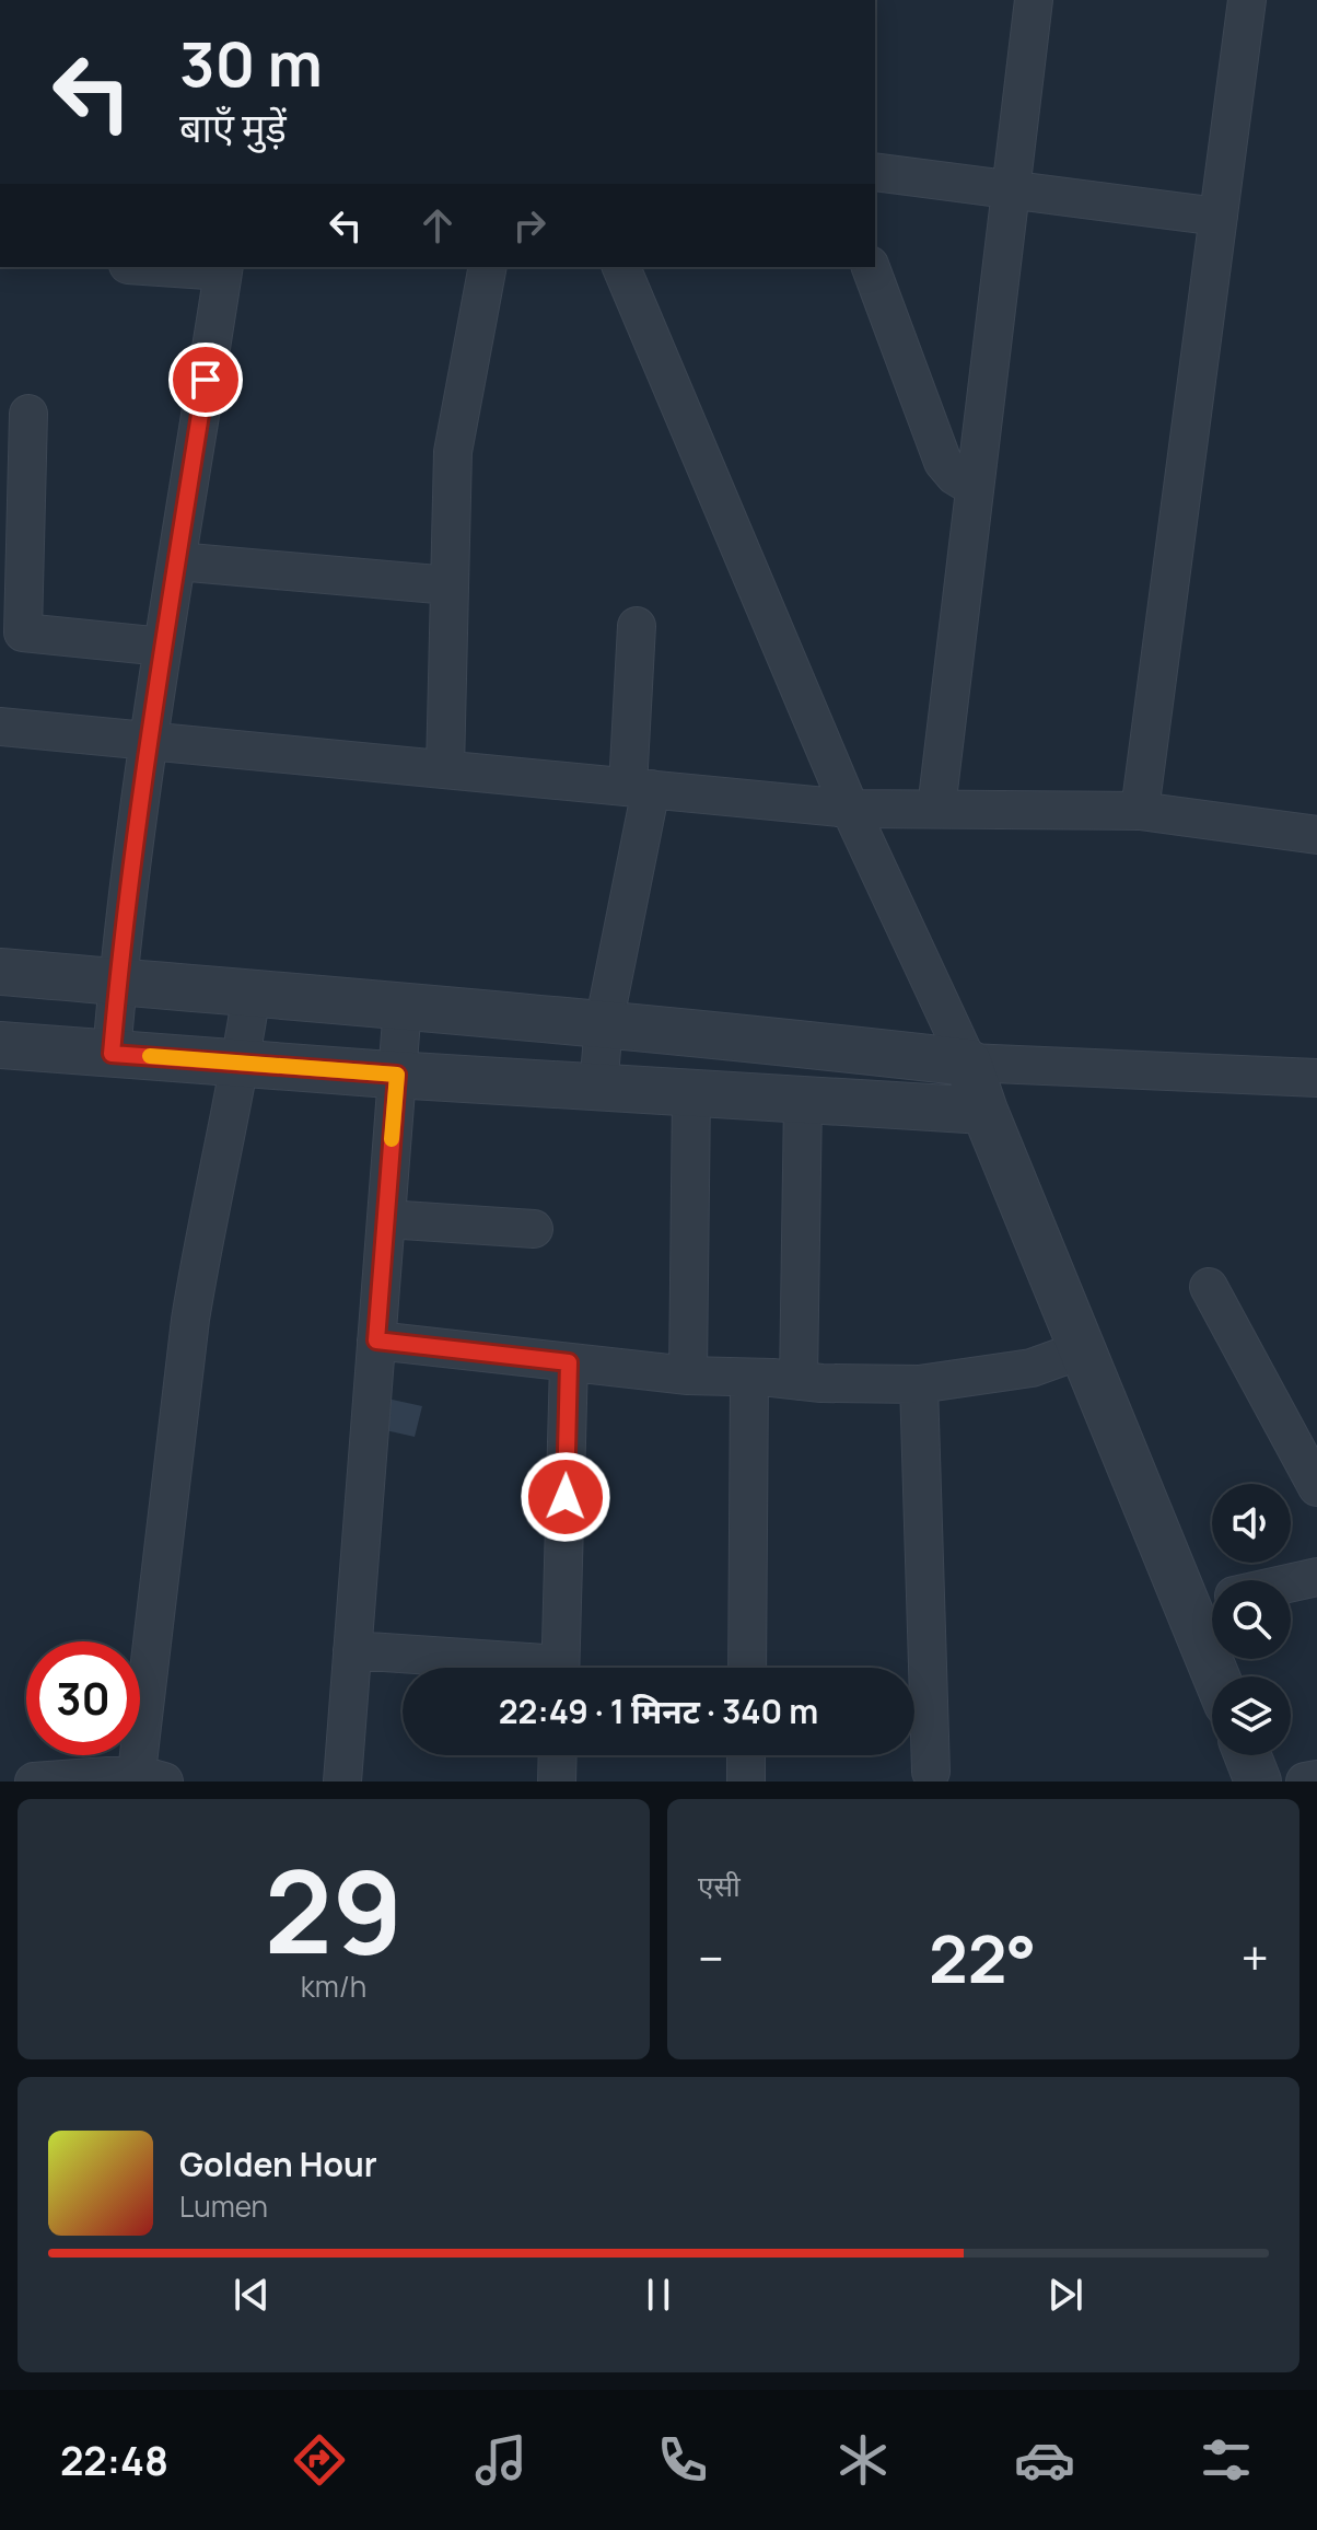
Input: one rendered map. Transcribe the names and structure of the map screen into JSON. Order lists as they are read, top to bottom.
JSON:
{
  "page": {
    "turn": ["30 m", "बाएँ मुड़ें"],
    "limit": "30",
    "trip": "22:49 · 1 मिनट · 340 m",
    "tile": [
      ["29", "km/h"],
      "एसी"
    ],
    "heat": ["−", "22°", "+"],
    "song": ["Golden Hour", "Lumen"],
    "tabs": "22:48"
  }
}
